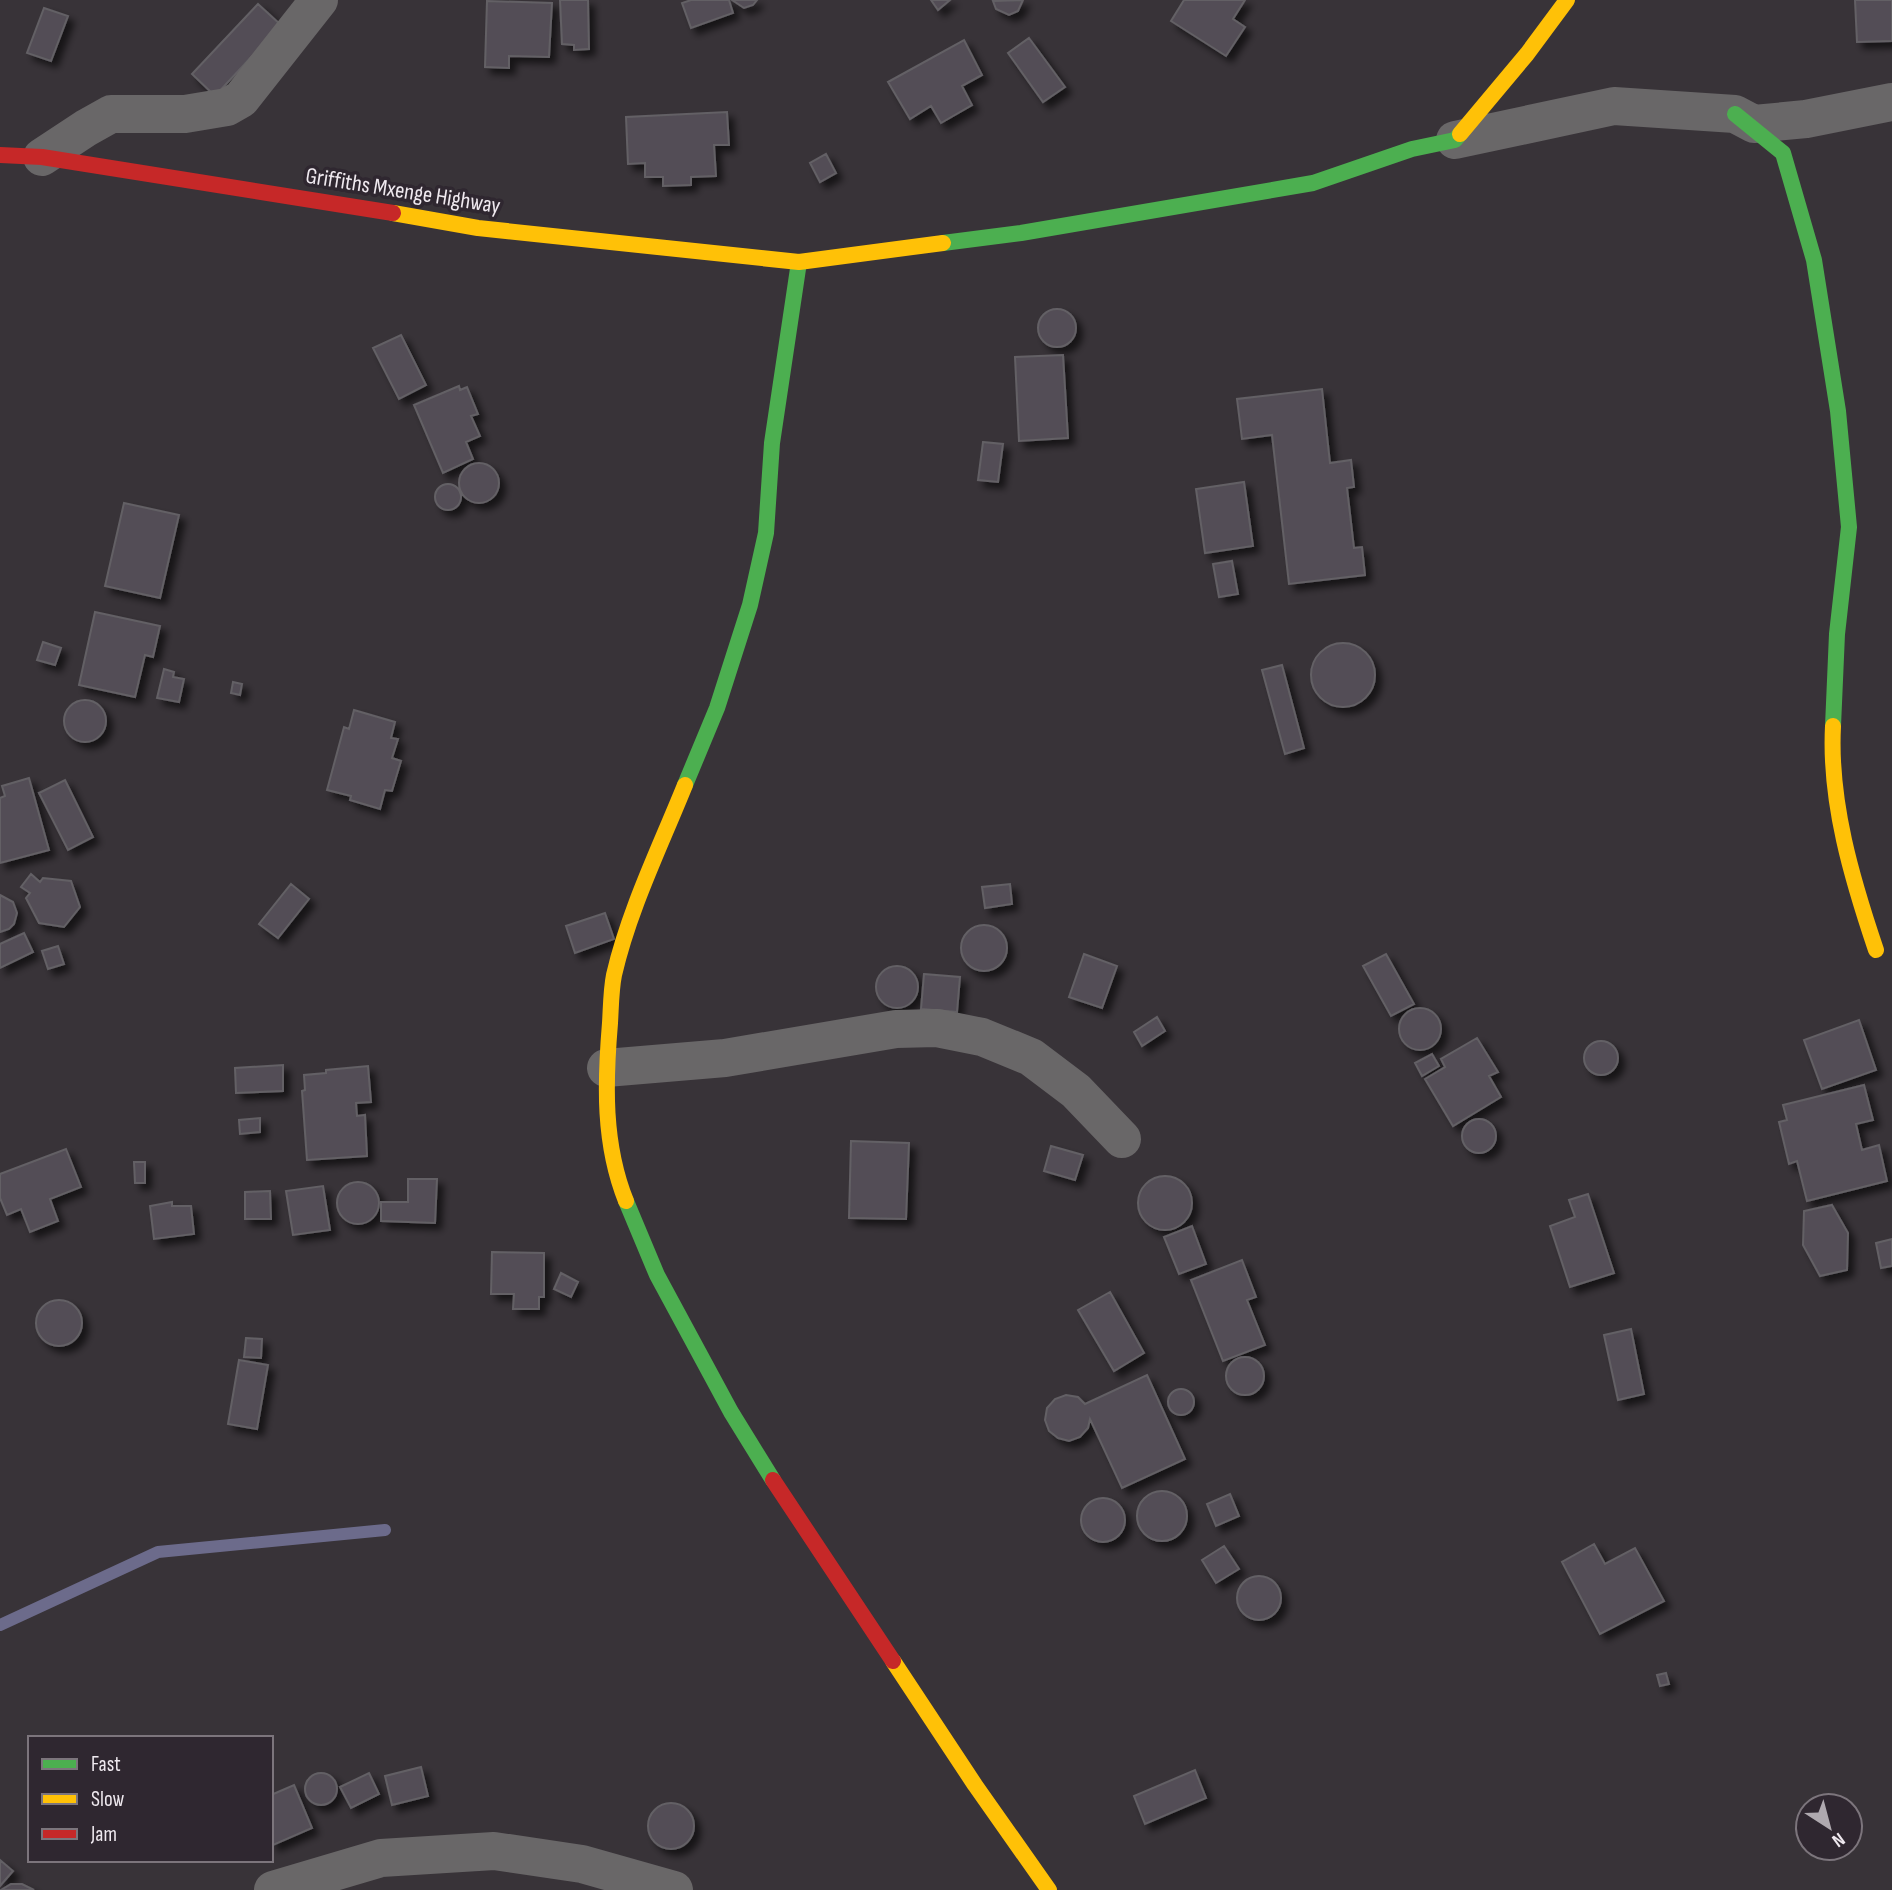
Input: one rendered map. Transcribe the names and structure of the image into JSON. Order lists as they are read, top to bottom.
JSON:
{
  "streets": {
    "street": ["Griffiths Mxenge Highway"]
  },
  "legend": ["Fast", "Slow", "Jam"],
  "north": "bottom right"
}
